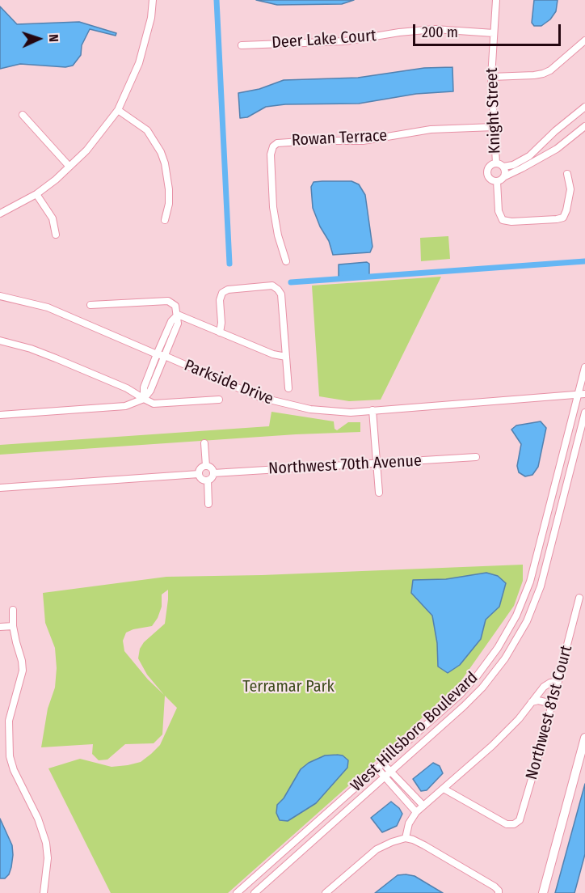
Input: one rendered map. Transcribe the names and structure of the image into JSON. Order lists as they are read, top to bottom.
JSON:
{
  "streets": {
    "street": [
      "Deer Lake Court",
      "Knight Street",
      "Rowan Terrace",
      "Parkside Drive",
      "Northwest 70th Avenue",
      "Northwest 81st Court",
      "West Hillsboro Boulevard"
    ]
  },
  "crossings": [
    ["Deer Lake Court", "Knight Street"],
    ["Knight Street", "Rowan Terrace"],
    ["Parkside Drive", "West Hillsboro Boulevard"]
  ],
  "parks": ["Terramar Park"],
  "scale_bar": "200 m",
  "north": "right"
}
